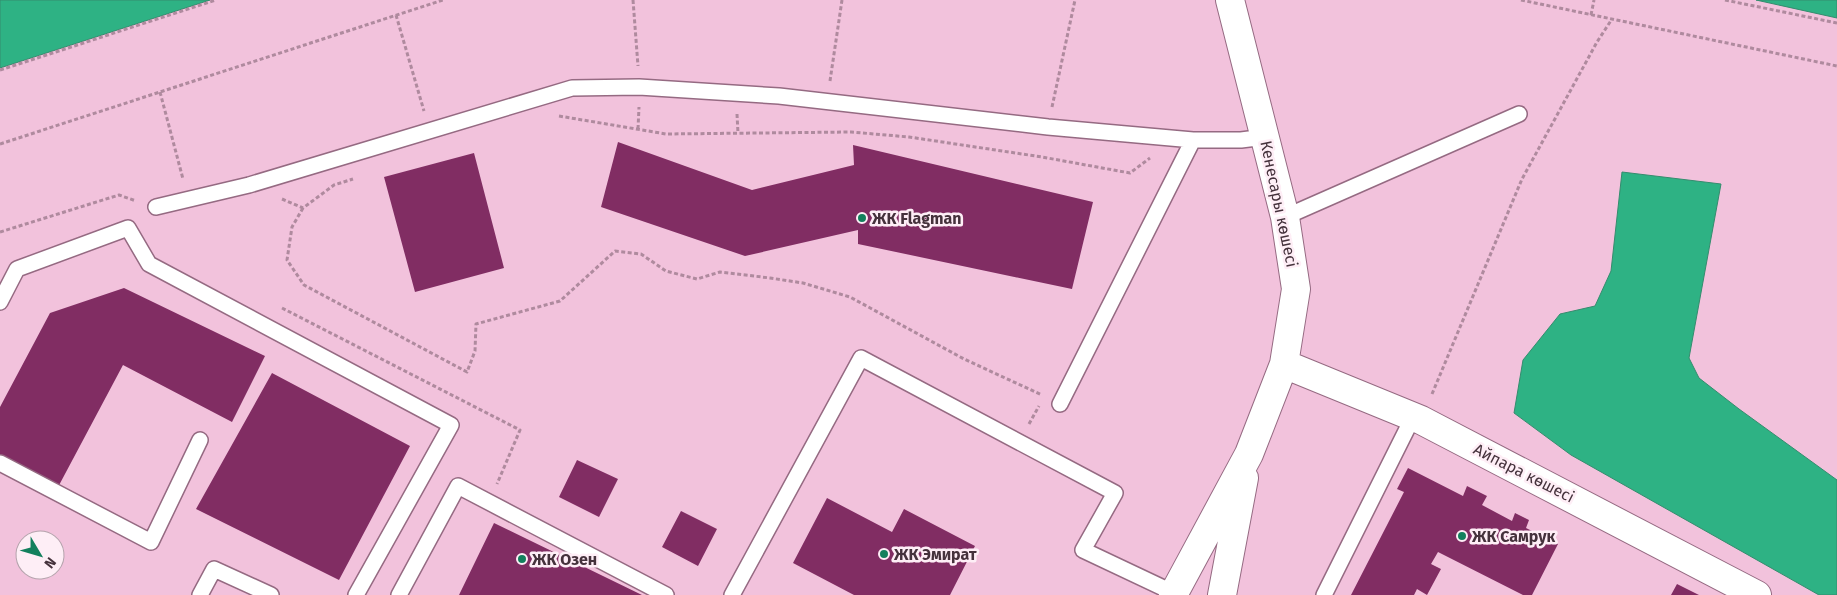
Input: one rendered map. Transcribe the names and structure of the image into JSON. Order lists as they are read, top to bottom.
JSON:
{
  "streets": {
    "street": ["Кенесары көшесі", "Айпара көшесі"]
  },
  "crossings": [
    ["Кенесары көшесі", "Айпара көшесі"]
  ],
  "places": [
    "ЖК Flagman",
    "ЖК Самрук",
    "ЖК Эмират",
    "ЖК Озен"
  ],
  "north": "bottom right"
}
